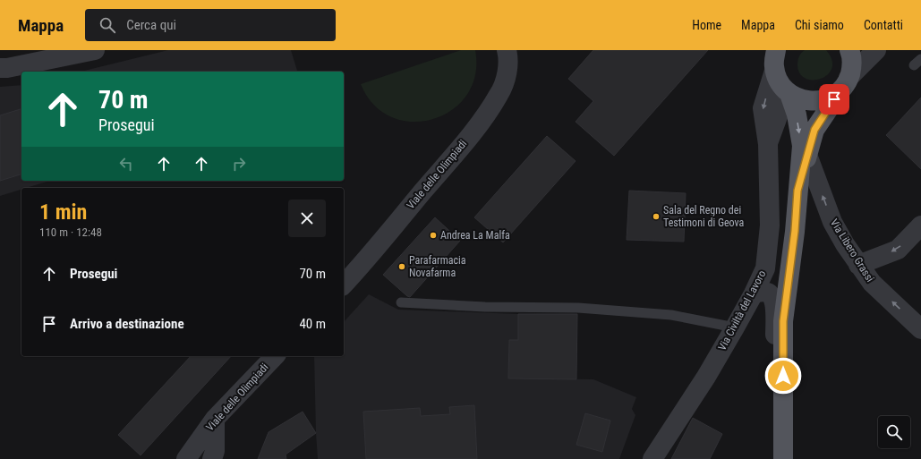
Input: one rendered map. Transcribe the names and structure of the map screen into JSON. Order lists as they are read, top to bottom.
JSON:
{
  "streets": {
    "street": ["Viale delle Olimpiadi", "Via Libero Grassi", "Via Civiltà del Lavoro"]
  },
  "one_way": ["Via Libero Grassi"],
  "places": ["Sala del Regno dei Testimoni di Geova", "Andrea La Malfa", "Parafarmacia Novafarma"],
  "page": {
    "header": "Mappa",
    "search": "Cerca qui",
    "nav": [
      "Home",
      "Mappa",
      "Chi siamo",
      "Contatti"
    ],
    "turn": ["70 m", "Prosegui"],
    "heading": ["1 min", "110 m · 12:48"],
    "list": [
      {
        "name": "Prosegui",
        "value": "70 m"
      },
      {
        "name": "Arrivo a destinazione",
        "value": "40 m"
      }
    ]
  }
}
